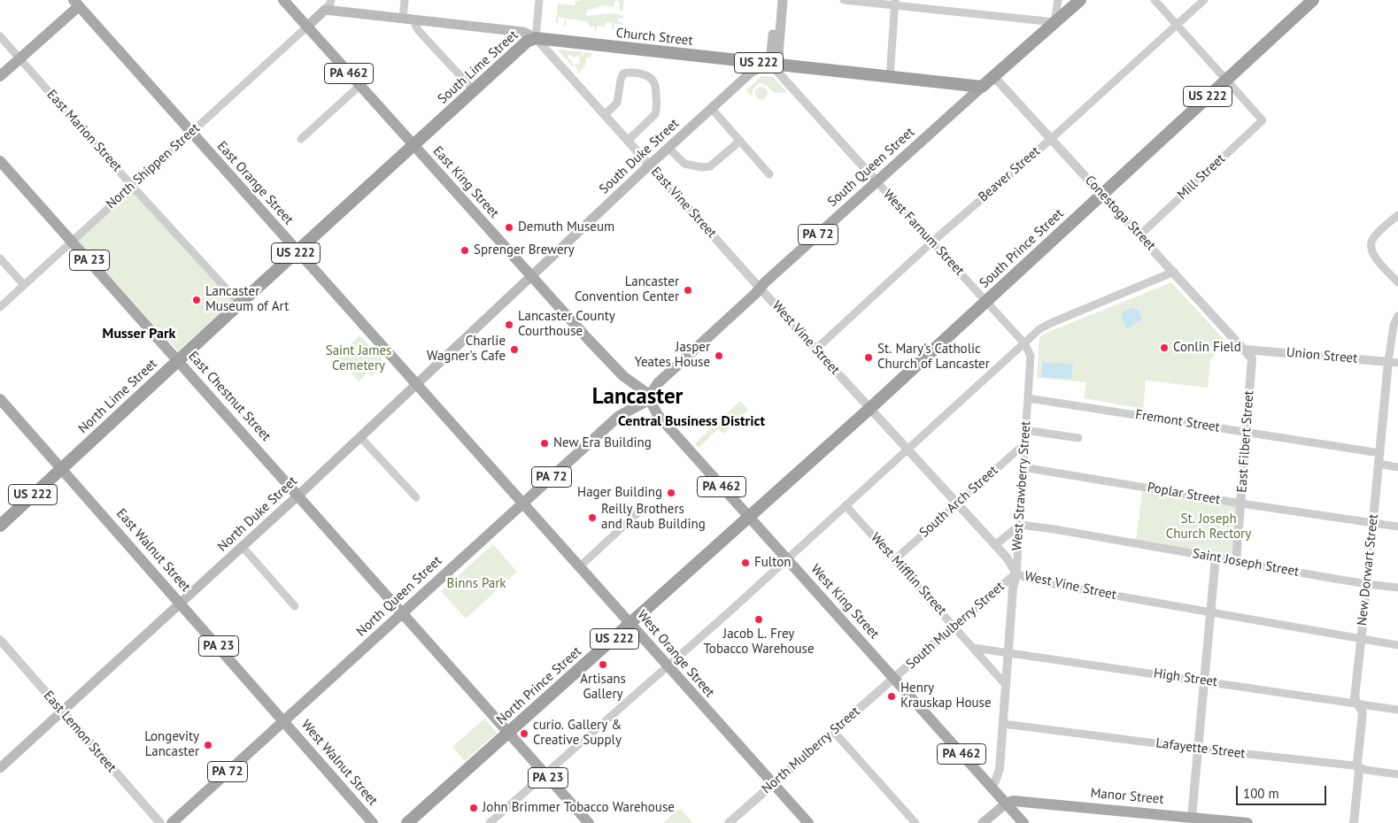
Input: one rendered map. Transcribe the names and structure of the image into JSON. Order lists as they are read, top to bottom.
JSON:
{
  "streets": {
    "highway": [
      "Church Street",
      "US 222",
      "South Lime Street",
      "South Queen Street",
      "South Prince Street",
      "North Lime Street",
      "North Prince Street"
    ],
    "main road": [
      "PA 462",
      "South Duke Street",
      "East King Street",
      "East Orange Street",
      "PA 72",
      "PA 23",
      "East Chestnut Street",
      "North Duke Street",
      "East Walnut Street",
      "North Queen Street",
      "West King Street",
      "West Orange Street",
      "West Walnut Street",
      "Manor Street"
    ],
    "street": [
      "East Marion Street",
      "North Shippen Street",
      "Beaver Street",
      "Mill Street",
      "East Vine Street",
      "Conestoga Street",
      "West Farnum Street",
      "West Vine Street",
      "Union Street",
      "Fremont Street",
      "East Filbert Street",
      "West Strawberry Street",
      "Poplar Street",
      "South Arch Street",
      "Saint Joseph Street",
      "New Dorwart Street",
      "West Mifflin Street",
      "South Mulberry Street",
      "High Street",
      "East Lemon Street",
      "Lafayette Street",
      "North Mulberry Street"
    ]
  },
  "crossings": [
    ["Church Street", "South Lime Street"],
    ["Church Street", "South Duke Street"],
    ["Church Street", "South Queen Street"],
    ["Church Street", "East Vine Street"],
    ["South Lime Street", "East King Street"],
    ["South Lime Street", "East Vine Street"],
    ["South Lime Street", "North Lime Street"],
    ["East Marion Street", "North Shippen Street"],
    ["East Marion Street", "North Lime Street"],
    ["South Duke Street", "East King Street"],
    ["South Duke Street", "East Vine Street"],
    ["South Duke Street", "North Duke Street"],
    ["North Shippen Street", "East King Street"],
    ["North Shippen Street", "East Orange Street"],
    ["North Shippen Street", "East Chestnut Street"],
    ["South Queen Street", "East King Street"],
    ["South Queen Street", "East Vine Street"],
    ["South Queen Street", "Conestoga Street"],
    ["South Queen Street", "West Farnum Street"],
    ["South Queen Street", "West Vine Street"],
    ["South Queen Street", "North Queen Street"],
    ["South Queen Street", "West King Street"],
    ["Beaver Street", "Conestoga Street"],
    ["Beaver Street", "West Farnum Street"],
    ["Beaver Street", "West Vine Street"],
    ["Mill Street", "Conestoga Street"],
    ["Mill Street", "South Prince Street"],
    ["East King Street", "North Lime Street"],
    ["East King Street", "North Duke Street"],
    ["East King Street", "North Queen Street"],
    ["East King Street", "West King Street"],
    ["East Orange Street", "North Lime Street"],
    ["East Orange Street", "North Duke Street"],
    ["East Orange Street", "North Queen Street"],
    ["East Orange Street", "West Orange Street"],
    ["East Vine Street", "West Vine Street"],
    ["Conestoga Street", "South Prince Street"],
    ["Conestoga Street", "Union Street"],
    ["Conestoga Street", "East Filbert Street"],
    ["West Farnum Street", "South Prince Street"],
    ["West Farnum Street", "West Strawberry Street"],
    ["South Prince Street", "West Vine Street"],
    ["South Prince Street", "West King Street"],
    ["South Prince Street", "North Prince Street"],
    ["PA 23", "East Chestnut Street"],
    ["PA 23", "North Queen Street"],
    ["PA 23", "North Prince Street"],
    ["West Vine Street", "West Strawberry Street"],
    ["West Vine Street", "South Arch Street"],
    ["West Vine Street", "New Dorwart Street"],
    ["West Vine Street", "South Mulberry Street"],
    ["Union Street", "East Filbert Street"],
    ["Union Street", "New Dorwart Street"],
    ["North Lime Street", "East Chestnut Street"],
    ["North Lime Street", "East Walnut Street"],
    ["East Chestnut Street", "North Duke Street"],
    ["East Chestnut Street", "North Queen Street"],
    ["Fremont Street", "East Filbert Street"],
    ["Fremont Street", "West Strawberry Street"],
    ["Fremont Street", "New Dorwart Street"],
    ["East Filbert Street", "Poplar Street"],
    ["East Filbert Street", "Saint Joseph Street"],
    ["West Strawberry Street", "Poplar Street"],
    ["West Strawberry Street", "South Arch Street"],
    ["West Strawberry Street", "Saint Joseph Street"],
    ["West Strawberry Street", "West Mifflin Street"],
    ["West Strawberry Street", "West King Street"],
    ["West Strawberry Street", "South Mulberry Street"],
    ["West Strawberry Street", "High Street"],
    ["West Strawberry Street", "Lafayette Street"],
    ["Poplar Street", "New Dorwart Street"],
    ["South Arch Street", "West Mifflin Street"],
    ["North Duke Street", "East Walnut Street"],
    ["North Duke Street", "East Lemon Street"],
    ["East Walnut Street", "North Queen Street"],
    ["East Walnut Street", "West Walnut Street"],
    ["Saint Joseph Street", "New Dorwart Street"],
    ["New Dorwart Street", "High Street"],
    ["New Dorwart Street", "Lafayette Street"],
    ["West Mifflin Street", "South Mulberry Street"],
    ["West Mifflin Street", "High Street"],
    ["North Queen Street", "West King Street"],
    ["North Queen Street", "West Orange Street"],
    ["North Queen Street", "West Walnut Street"],
    ["West King Street", "South Mulberry Street"],
    ["West King Street", "North Prince Street"],
    ["West King Street", "North Mulberry Street"],
    ["West King Street", "Manor Street"],
    ["South Mulberry Street", "North Mulberry Street"],
    ["West Orange Street", "North Prince Street"],
    ["West Orange Street", "North Mulberry Street"]
  ],
  "districts": ["Musser Park", "Lancaster", "Central Business District"],
  "parks": ["Saint James Cemetery", "St. Joseph Church Rectory", "Binns Park"],
  "places": [
    "Demuth Museum",
    "Sprenger Brewery",
    "Lancaster Convention Center",
    "Lancaster Museum of Art",
    "Lancaster County Courthouse",
    "Conlin Field",
    "Charlie Wagner's Cafe",
    "Jasper Yeates House",
    "St. Mary's Catholic Church of Lancaster",
    "New Era Building",
    "Hager Building",
    "Reilly Brothers and Raub Building",
    "Fulton",
    "Jacob L. Frey Tobacco Warehouse",
    "Artisans Gallery",
    "Henry Krauskap House",
    "curio. Gallery & Creative Supply",
    "Longevity Lancaster",
    "John Brimmer Tobacco Warehouse"
  ],
  "scale_bar": "100 m"
}
